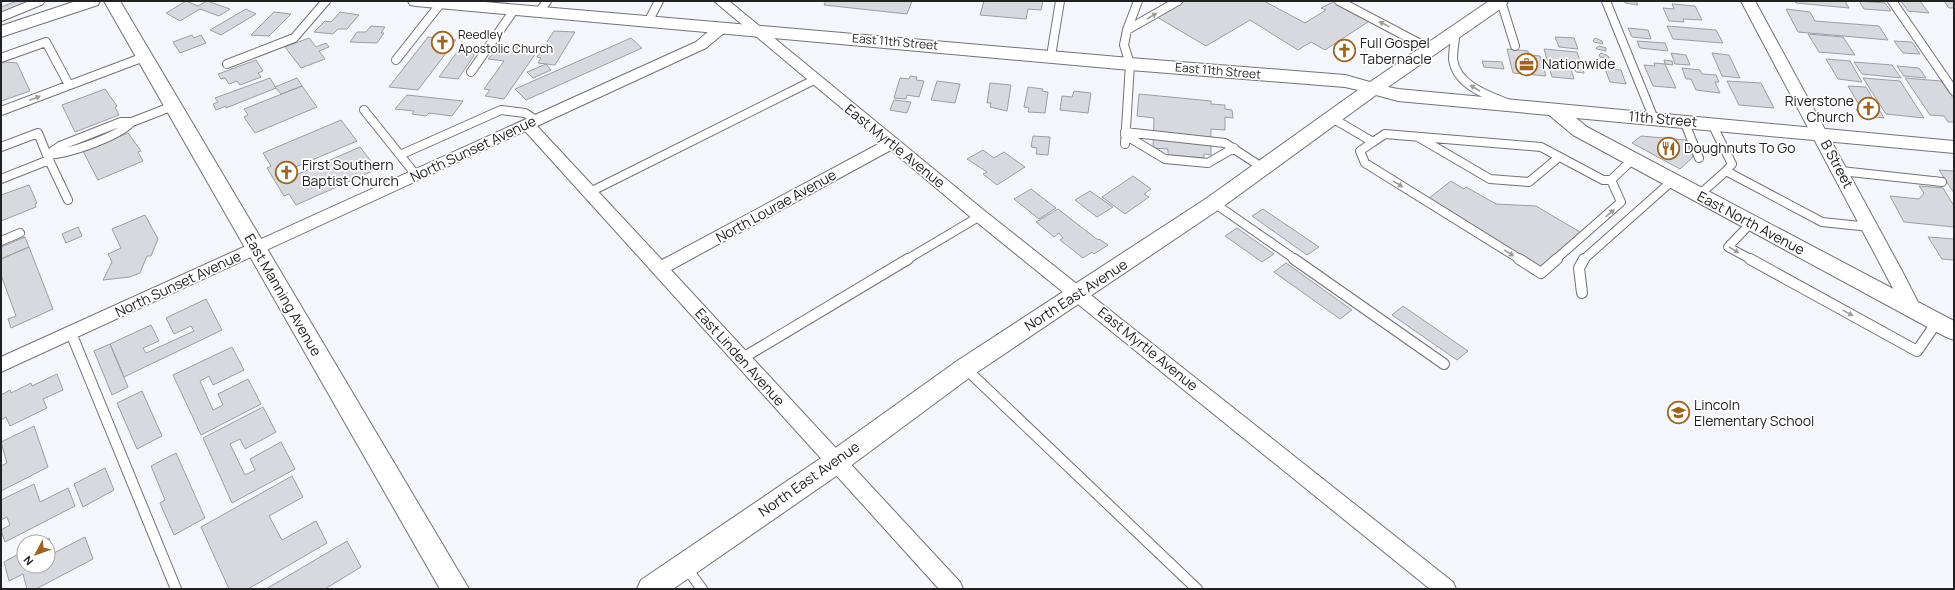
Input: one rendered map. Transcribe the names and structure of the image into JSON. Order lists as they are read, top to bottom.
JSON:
{
  "streets": {
    "main road": [
      "East 11th Street",
      "11th Street",
      "East North Avenue",
      "East Manning Avenue",
      "North East Avenue"
    ],
    "street": [
      "East Myrtle Avenue",
      "North Sunset Avenue",
      "B Street",
      "North Lourae Avenue",
      "East Linden Avenue"
    ]
  },
  "crossings": [
    ["East 11th Street", "11th Street"],
    ["East 11th Street", "East Myrtle Avenue"],
    ["East 11th Street", "North Sunset Avenue"],
    ["East 11th Street", "North East Avenue"],
    ["11th Street", "B Street"],
    ["11th Street", "East North Avenue"],
    ["11th Street", "North East Avenue"],
    ["East Myrtle Avenue", "North Lourae Avenue"],
    ["East Myrtle Avenue", "North East Avenue"],
    ["North Sunset Avenue", "East Manning Avenue"],
    ["North Sunset Avenue", "East Linden Avenue"],
    ["B Street", "East North Avenue"],
    ["North Lourae Avenue", "East Linden Avenue"],
    ["North East Avenue", "East Linden Avenue"]
  ],
  "places": {
    "church": [
      "Reedley Apostolic Church",
      "Full Gospel Tabernacle",
      "Riverstone Church",
      "First Southern Baptist Church"
    ],
    "office": ["Nationwide"],
    "restaurant": ["Doughnuts To Go"],
    "school or university": ["Lincoln Elementary School"]
  },
  "north": "bottom left"
}
